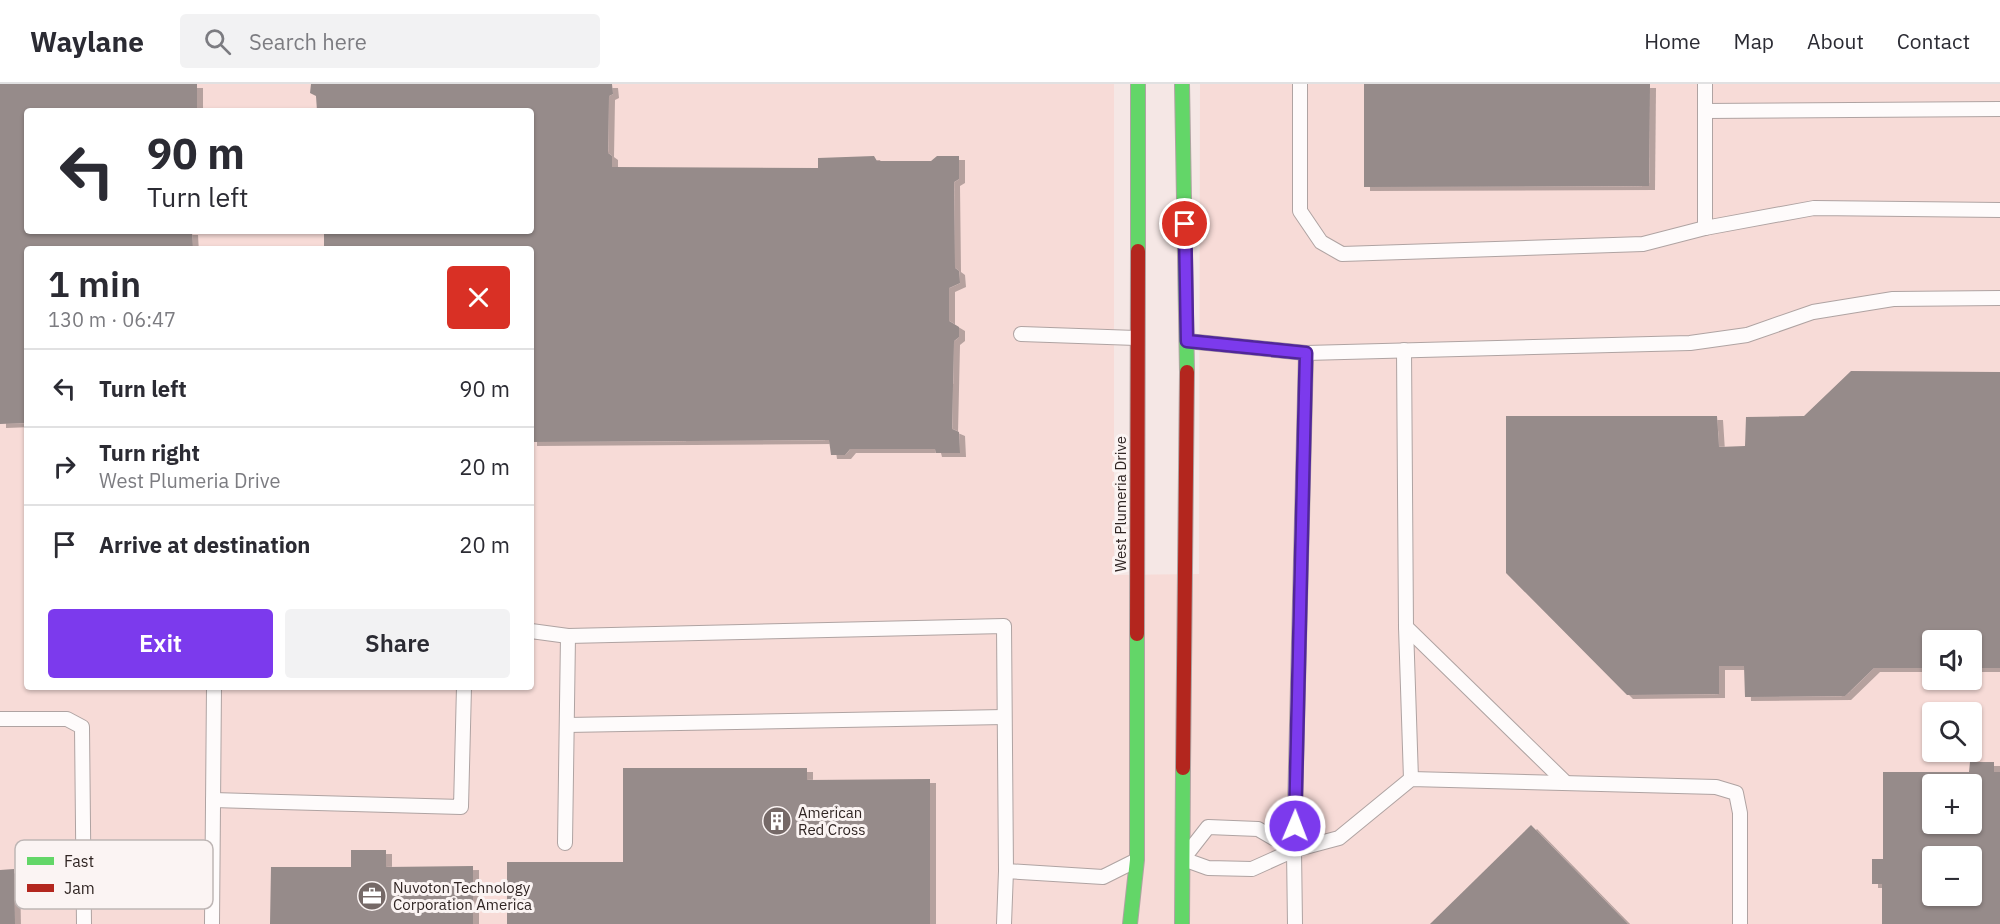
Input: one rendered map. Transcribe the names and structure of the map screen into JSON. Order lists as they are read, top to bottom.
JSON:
{
  "streets": {
    "street": ["West Plumeria Drive"]
  },
  "places": {
    "building": ["American Red Cross"],
    "office": ["Nuvoton Technology Corporation America"]
  },
  "legend": ["Fast", "Jam"],
  "page": {
    "header": "Waylane",
    "search": "Search here",
    "nav": [
      "Home",
      "Map",
      "About",
      "Contact"
    ],
    "turn": ["90 m", "Turn left"],
    "heading": ["1 min", "130 m · 06:47"],
    "list": [
      {
        "name": "Turn left",
        "value": "90 m"
      },
      {
        "name": "Turn right",
        "note": "West Plumeria Drive",
        "value": "20 m"
      },
      {
        "name": "Arrive at destination",
        "value": "20 m"
      }
    ],
    "buttons": ["Exit", "Share"],
    "map_buttons": ["+", "−"]
  }
}
